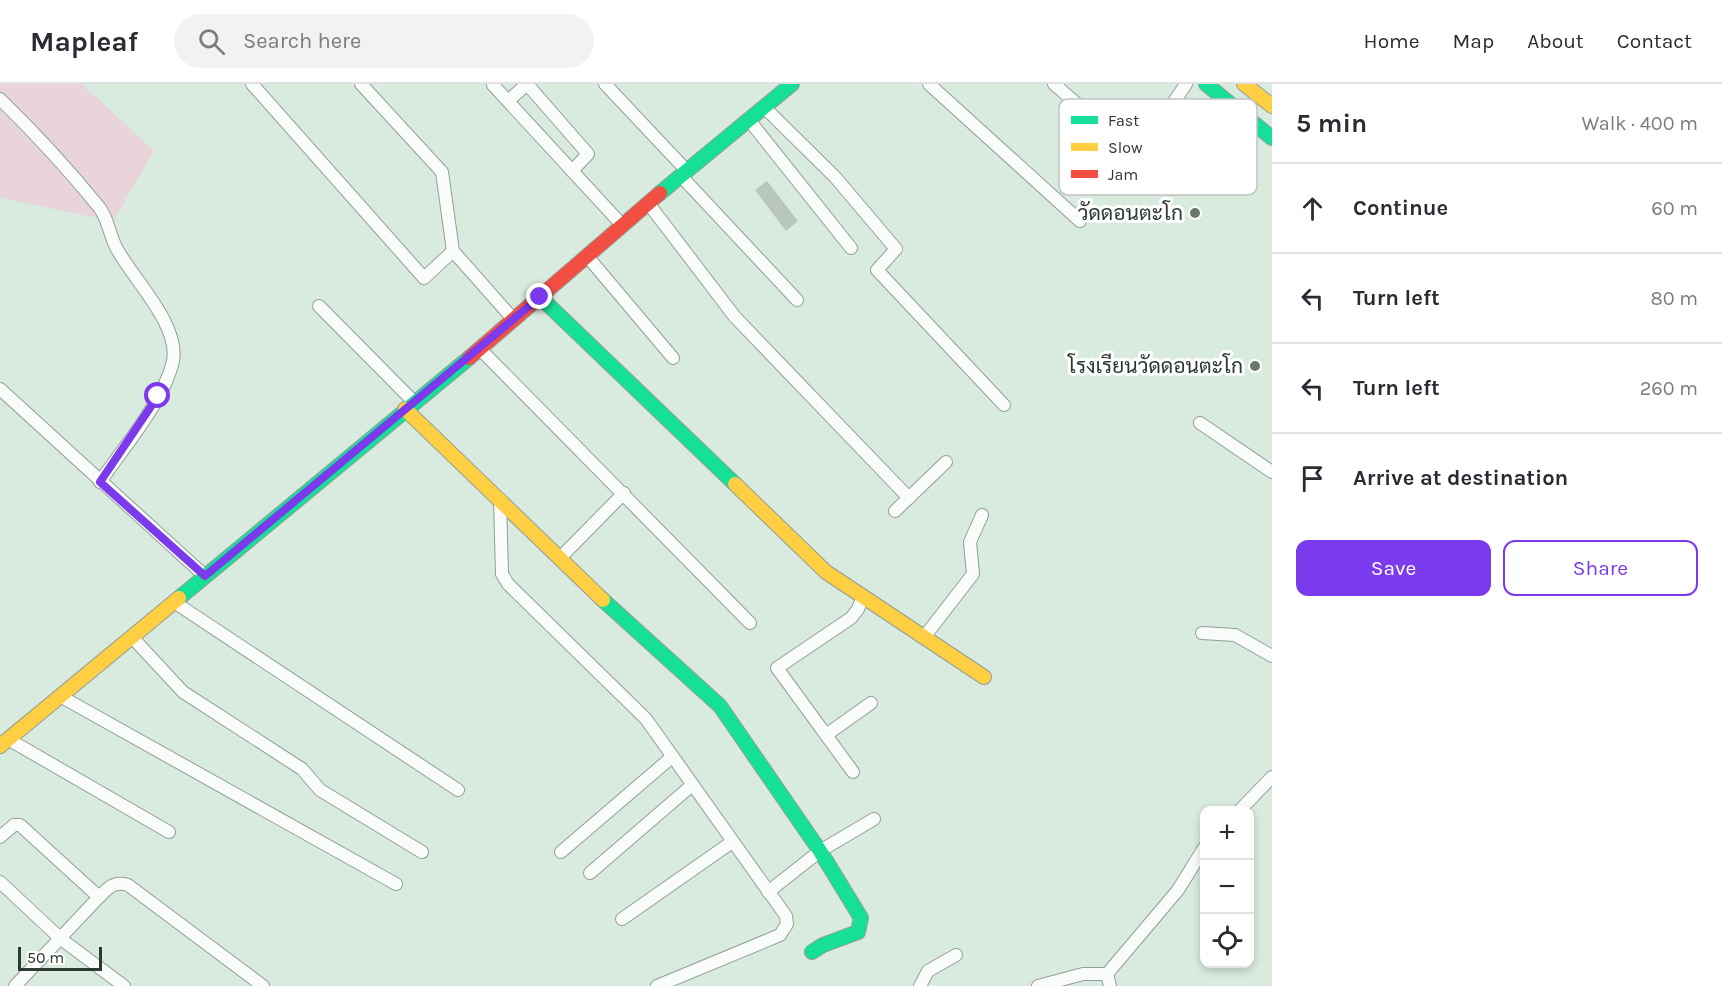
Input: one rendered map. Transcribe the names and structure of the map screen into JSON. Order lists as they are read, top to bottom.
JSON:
{
  "places": ["วัดดอนตะโก", "โรงเรียนวัดดอนตะโก"],
  "legend": ["Fast", "Slow", "Jam"],
  "scale_bar": "50 m",
  "page": {
    "header": "Mapleaf",
    "search": "Search here",
    "nav": [
      "Home",
      "Map",
      "About",
      "Contact"
    ],
    "heading": ["5 min", "Walk · 400 m"],
    "list": [
      ["Continue", "60 m"],
      ["Turn left", "80 m"],
      ["Turn left", "260 m"],
      "Arrive at destination"
    ],
    "buttons": ["Save", "Share"],
    "map_buttons": ["+", "−"],
    "scale": "50 m"
  }
}
